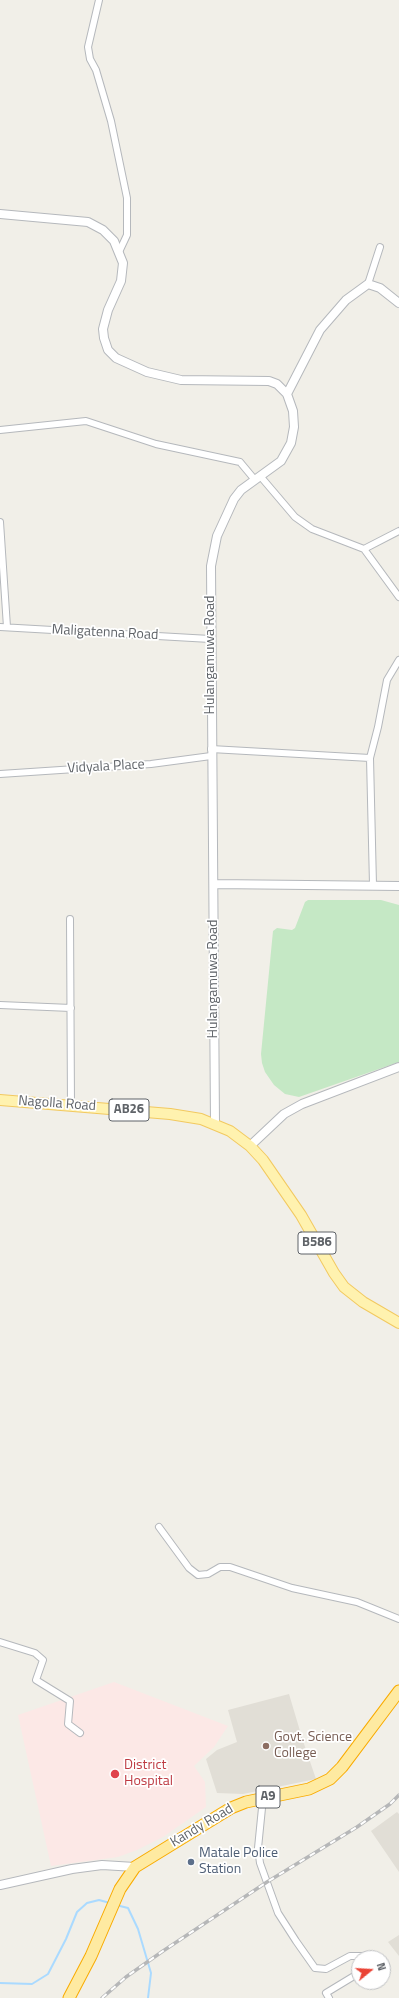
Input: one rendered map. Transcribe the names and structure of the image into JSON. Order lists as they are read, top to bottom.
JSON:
{
  "streets": {
    "highway": ["A9", "Kandy Road"],
    "main road": ["Nagolla Road", "AB26", "B586"],
    "street": ["Maligatenna Road", "Hulangamuwa Road", "Vidyala Place"]
  },
  "crossings": [
    ["Maligatenna Road", "Hulangamuwa Road"],
    ["Hulangamuwa Road", "Vidyala Place"],
    ["Hulangamuwa Road", "Nagolla Road"],
    ["Nagolla Road", "B586"]
  ],
  "places": ["Govt. Science College", "District Hospital", "Matale Police Station"],
  "north": "right"
}
